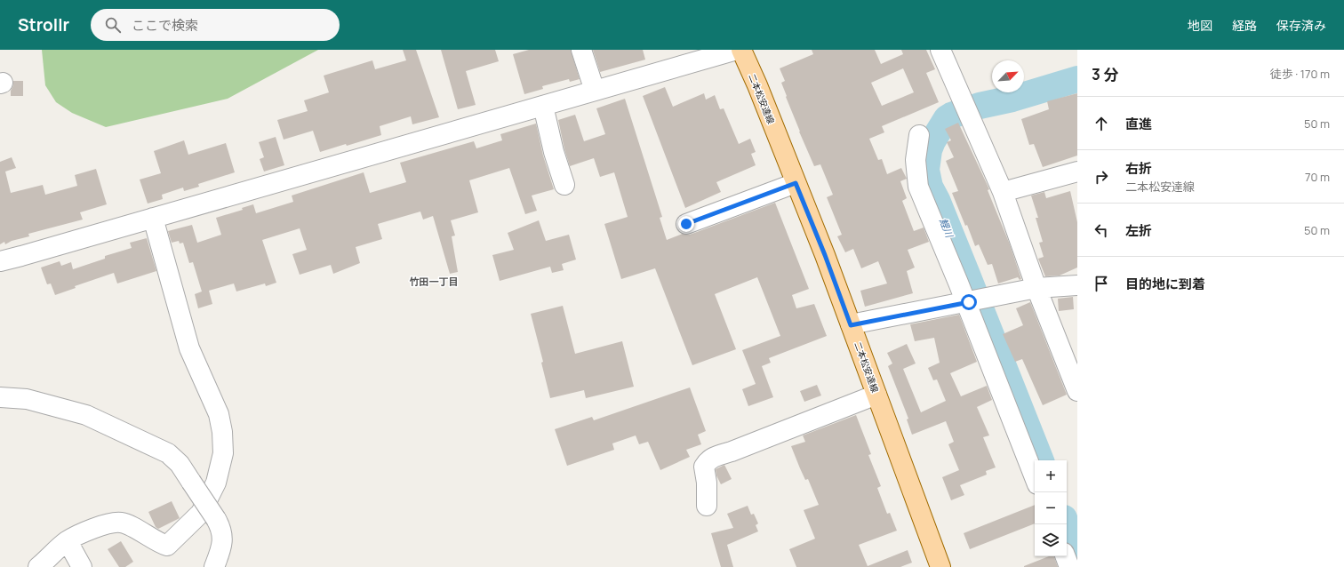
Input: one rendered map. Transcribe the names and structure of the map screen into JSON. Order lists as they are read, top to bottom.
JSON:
{
  "streets": {
    "main road": ["二本松安達線"]
  },
  "districts": ["竹田一丁目"],
  "water": ["鯉川"],
  "north": "top right",
  "page": {
    "header": "Strollr",
    "search": "ここで検索",
    "nav": ["地図", "経路", "保存済み"],
    "heading": ["3 分", "徒歩 · 170 m"],
    "list": [
      ["直進", "50 m"],
      ["右折", "二本松安達線", "70 m"],
      ["左折", "50 m"],
      "目的地に到着"
    ],
    "map_buttons": ["+", "−"]
  }
}
